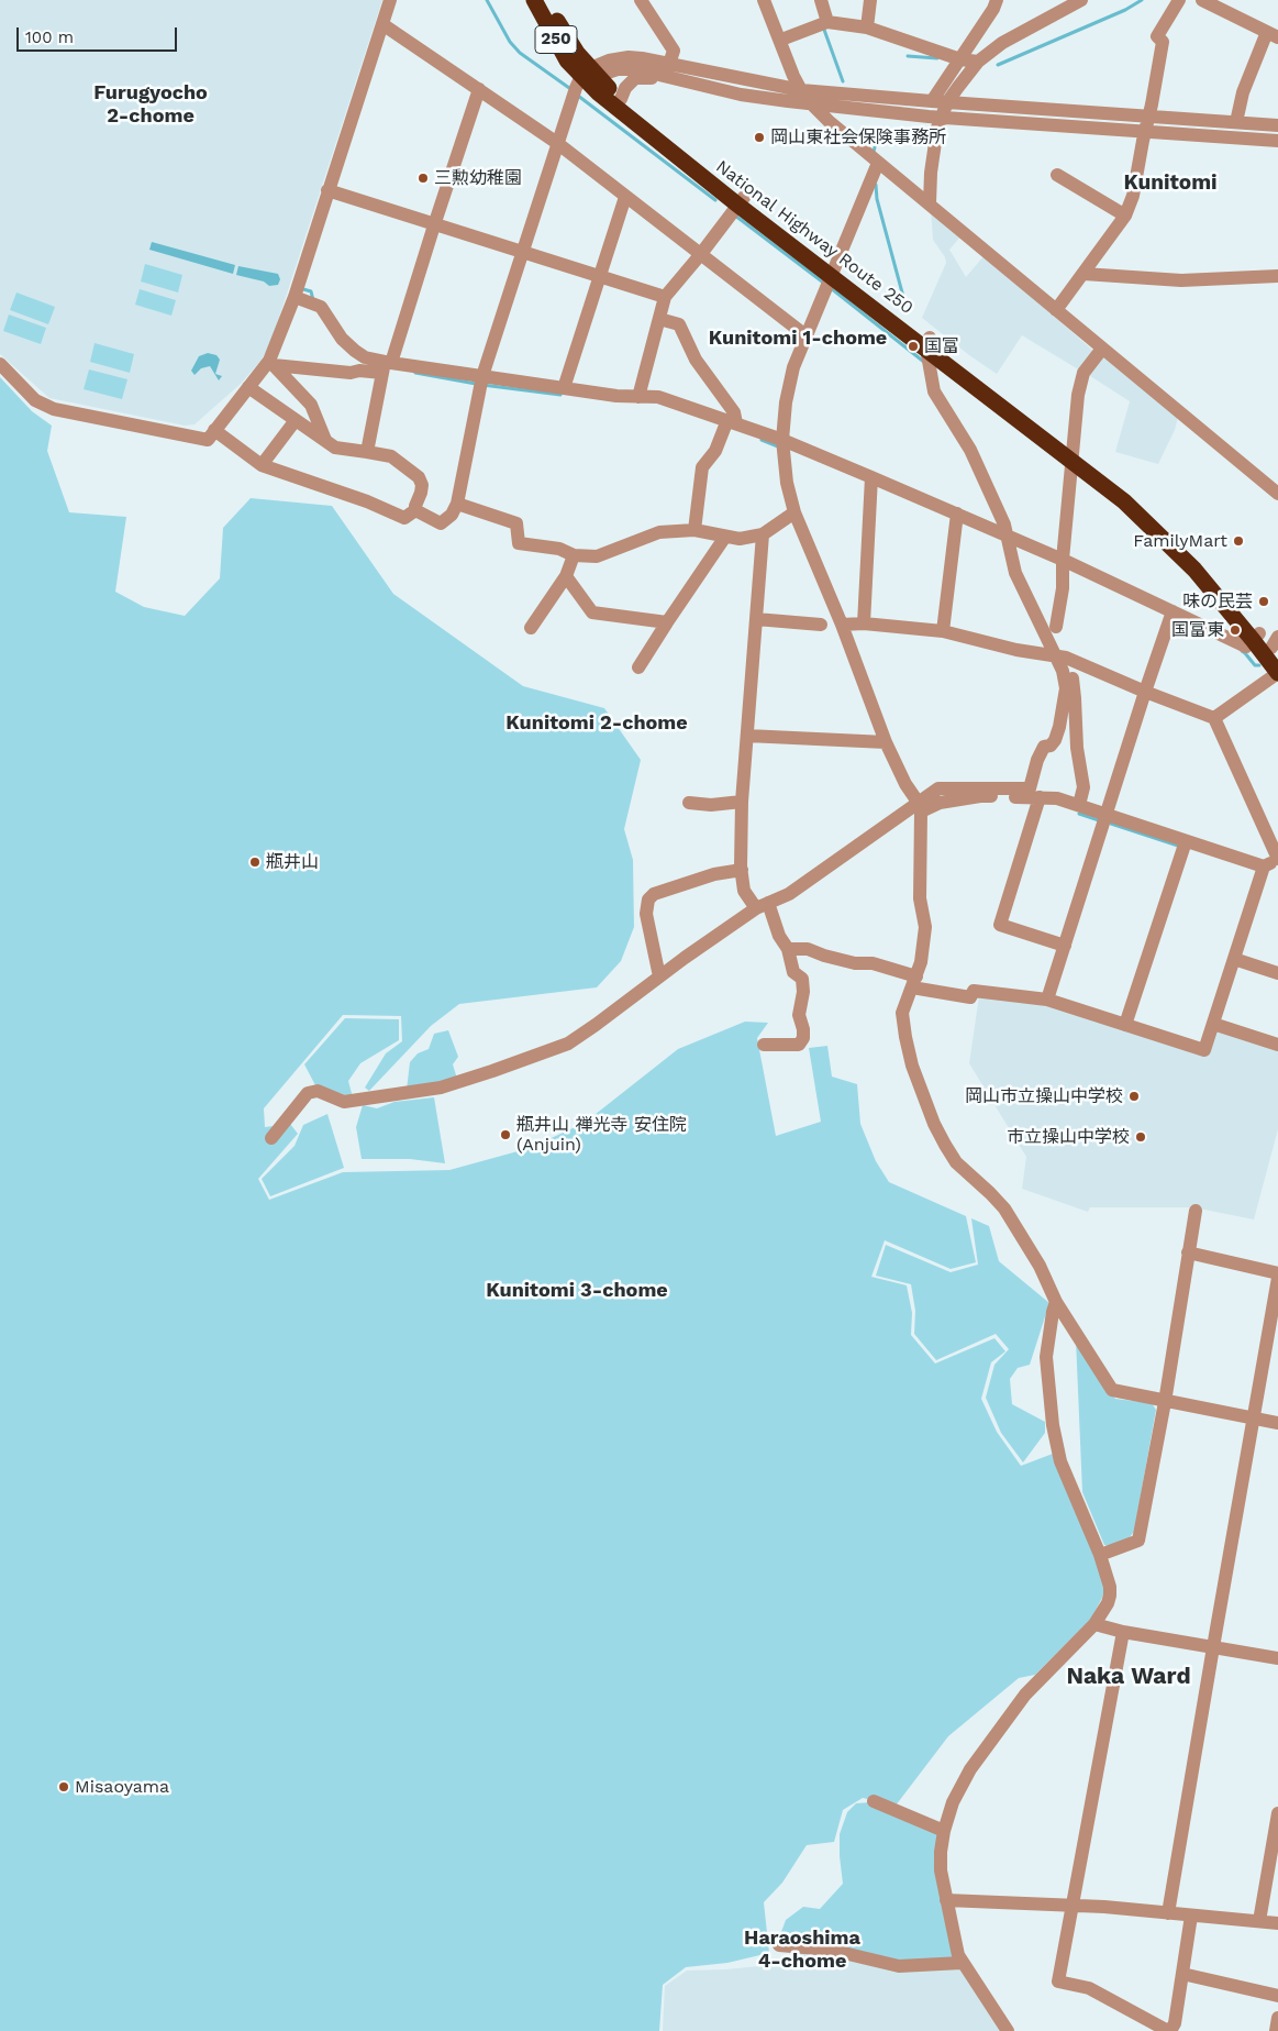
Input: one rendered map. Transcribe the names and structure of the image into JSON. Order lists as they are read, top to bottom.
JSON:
{
  "streets": {
    "highway": ["250", "National Highway Route 250"]
  },
  "districts": [
    "Furugyocho 2-chome",
    "Kunitomi",
    "Kunitomi 1-chome",
    "Kunitomi 2-chome",
    "Kunitomi 3-chome",
    "Naka Ward",
    "Haraoshima 4-chome"
  ],
  "places": [
    "岡山東社会保険事務所",
    "三勲幼稚園",
    "国富",
    "FamilyMart",
    "味の民芸",
    "国富東",
    "瓶井山",
    "岡山市立操山中学校",
    "瓶井山 禅光寺 安住院 (Anjuin)",
    "市立操山中学校",
    "Misaoyama"
  ],
  "scale_bar": "100 m"
}
